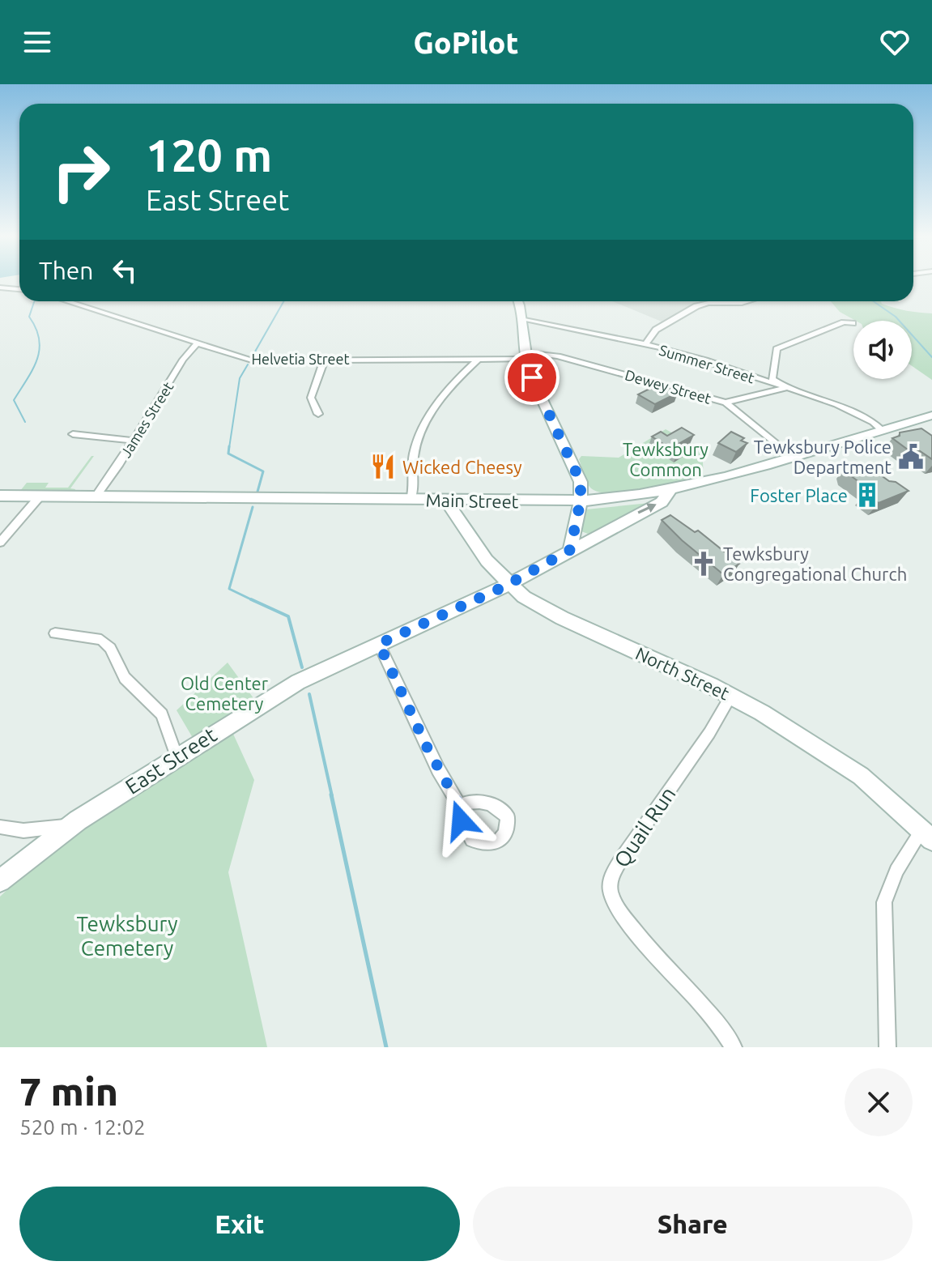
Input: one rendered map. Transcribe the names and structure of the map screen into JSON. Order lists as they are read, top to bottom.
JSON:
{
  "streets": {
    "main road": ["Main Street", "North Street", "East Street"],
    "street": [
      "Helvetia Street",
      "Summer Street",
      "Dewey Street",
      "James Street",
      "Quail Run"
    ]
  },
  "crossings": [
    ["Helvetia Street", "Dewey Street"],
    ["Helvetia Street", "James Street"],
    ["Summer Street", "Main Street"],
    ["Dewey Street", "Main Street"],
    ["James Street", "Main Street"],
    ["Main Street", "North Street"],
    ["Main Street", "East Street"],
    ["North Street", "East Street"],
    ["North Street", "Quail Run"]
  ],
  "parks": ["Tewksbury Common", "Old Center Cemetery", "Tewksbury Cemetery"],
  "places": {
    "public building": ["Tewksbury Police Department"],
    "restaurant": ["Wicked Cheesy"],
    "building": ["Foster Place"],
    "church": ["Tewksbury Congregational Church"]
  },
  "page": {
    "header": "GoPilot",
    "turn": ["120 m", "East Street"],
    "then": "Then",
    "heading": ["7 min", "520 m · 12:02"],
    "buttons": ["Exit", "Share"]
  }
}
